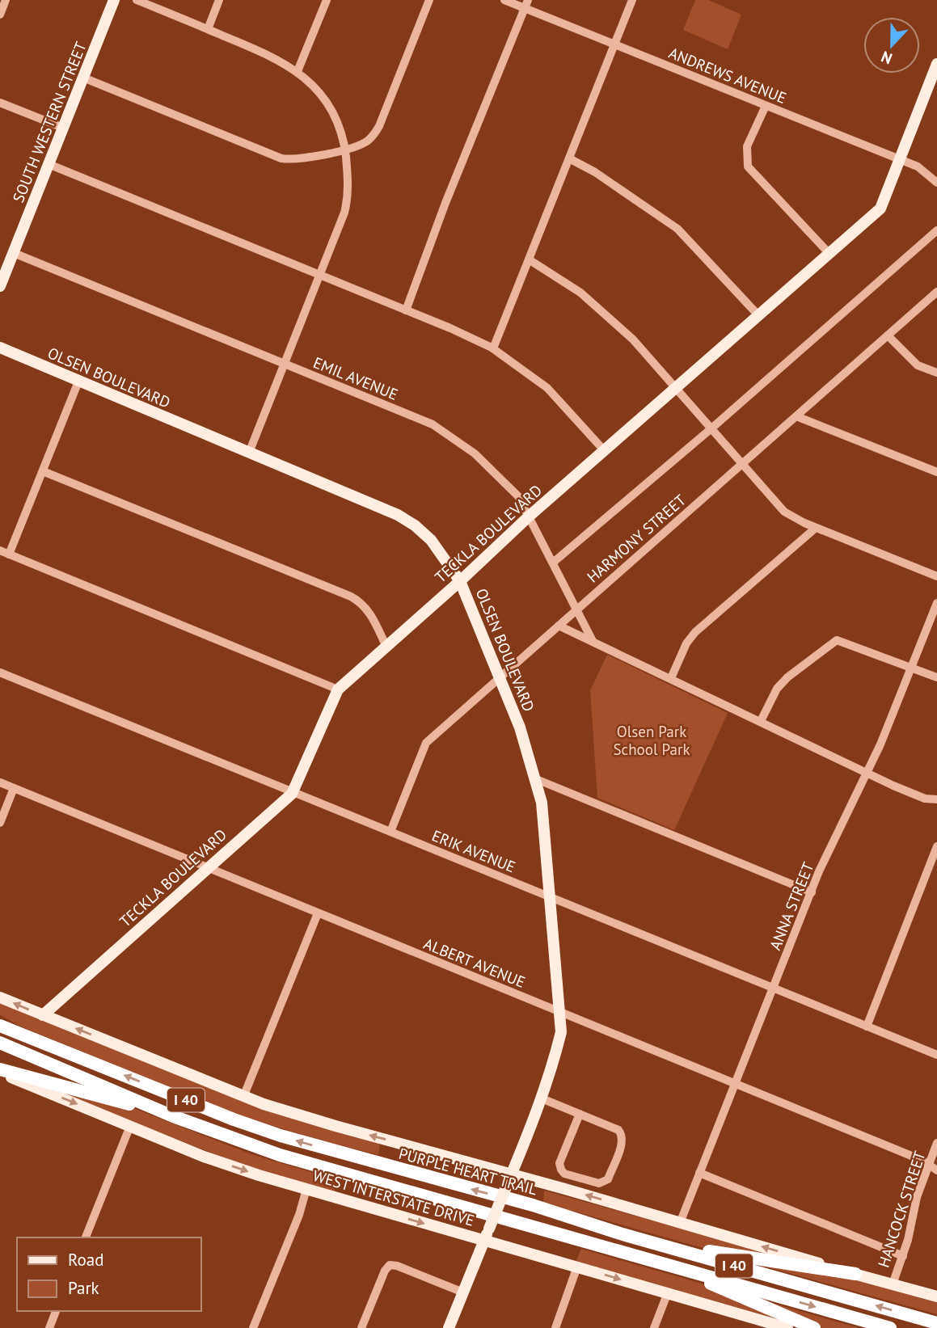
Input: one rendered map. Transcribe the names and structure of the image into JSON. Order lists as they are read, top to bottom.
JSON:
{
  "streets": {
    "highway": ["I 40", "PURPLE HEART TRAIL"],
    "main road": [
      "SOUTH WESTERN STREET",
      "OLSEN BOULEVARD",
      "TECKLA BOULEVARD",
      "WEST INTERSTATE DRIVE"
    ],
    "street": [
      "ANDREWS AVENUE",
      "EMIL AVENUE",
      "HARMONY STREET",
      "ERIK AVENUE",
      "ANNA STREET",
      "ALBERT AVENUE",
      "HANCOCK STREET"
    ]
  },
  "crossings": [
    ["ANDREWS AVENUE", "TECKLA BOULEVARD"],
    ["SOUTH WESTERN STREET", "EMIL AVENUE"],
    ["OLSEN BOULEVARD", "TECKLA BOULEVARD"],
    ["OLSEN BOULEVARD", "HARMONY STREET"],
    ["OLSEN BOULEVARD", "ERIK AVENUE"],
    ["OLSEN BOULEVARD", "ALBERT AVENUE"],
    ["OLSEN BOULEVARD", "WEST INTERSTATE DRIVE"],
    ["EMIL AVENUE", "TECKLA BOULEVARD"],
    ["EMIL AVENUE", "HARMONY STREET"],
    ["TECKLA BOULEVARD", "ERIK AVENUE"],
    ["TECKLA BOULEVARD", "ALBERT AVENUE"],
    ["HARMONY STREET", "ERIK AVENUE"],
    ["ERIK AVENUE", "ANNA STREET"],
    ["ANNA STREET", "ALBERT AVENUE"],
    ["ALBERT AVENUE", "HANCOCK STREET"]
  ],
  "parks": ["Olsen Park School Park"],
  "legend": ["Road", "Park"],
  "north": "bottom"
}
